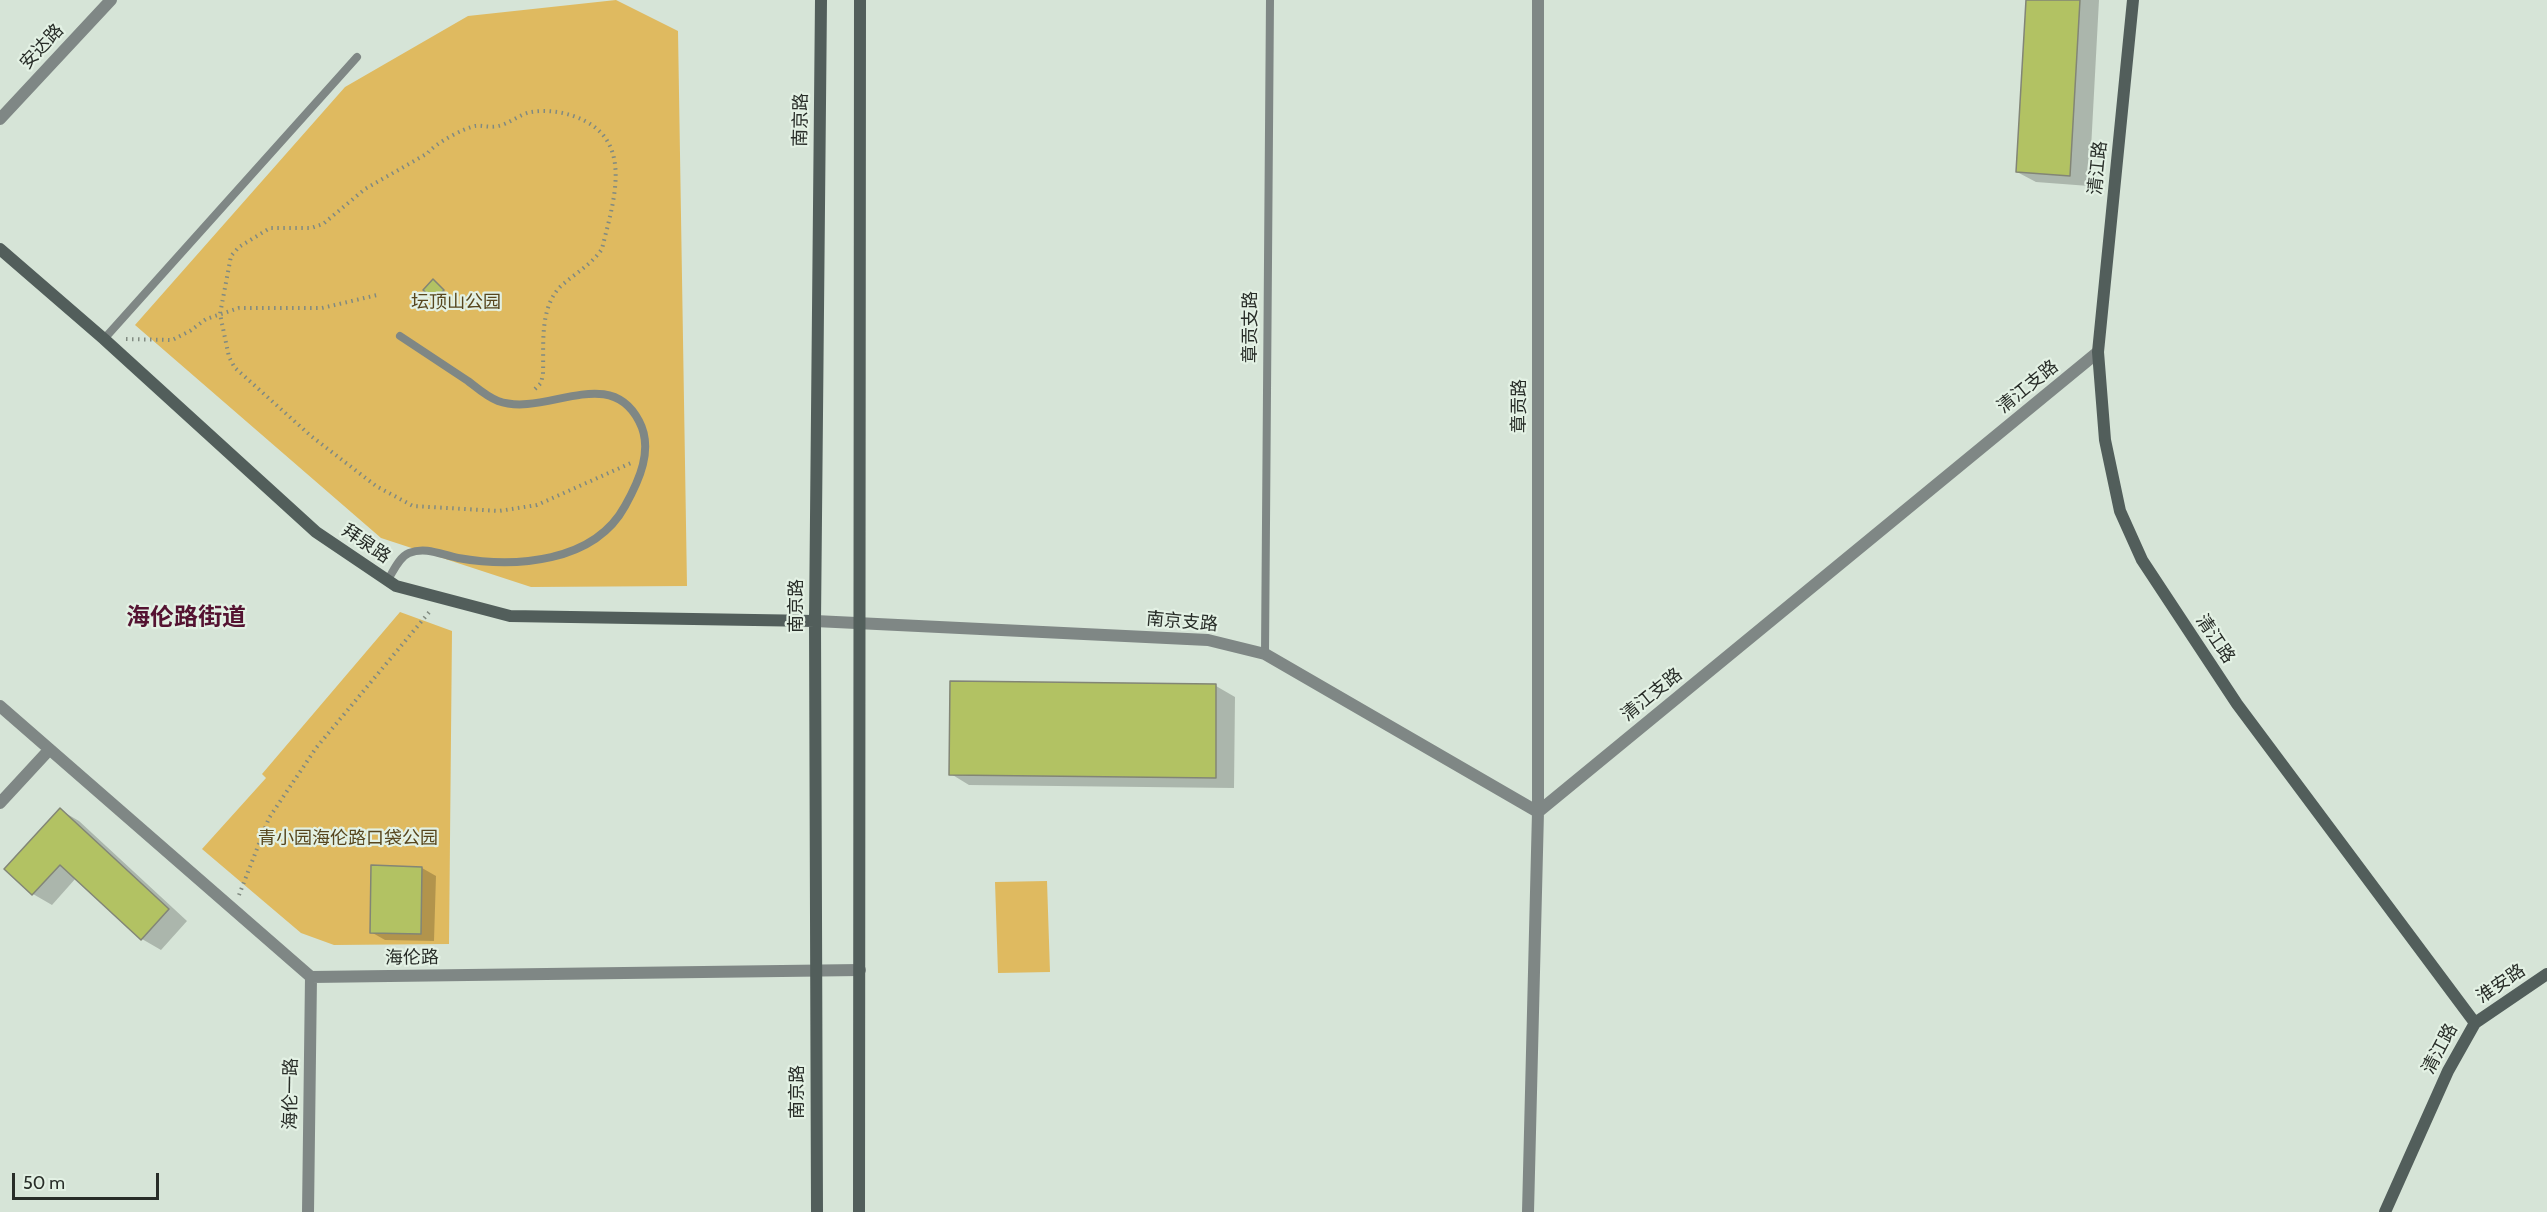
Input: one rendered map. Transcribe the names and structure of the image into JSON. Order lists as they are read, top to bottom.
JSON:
{
  "streets": {
    "main road": [
      "南京路",
      "清江路",
      "拜泉路",
      "淮安路"
    ],
    "street": [
      "安达路",
      "清江支路",
      "章贡路",
      "南京支路",
      "海伦路",
      "海伦一路"
    ],
    "lane": ["章贡支路"]
  },
  "crossings": [
    ["南京路", "拜泉路"],
    ["南京路", "南京支路"],
    ["南京路", "海伦路"],
    ["清江路", "清江支路"],
    ["清江路", "淮安路"],
    ["章贡支路", "南京支路"],
    ["清江支路", "章贡路"],
    ["清江支路", "南京支路"],
    ["章贡路", "南京支路"],
    ["拜泉路", "南京支路"],
    ["海伦路", "海伦一路"]
  ],
  "districts": ["海伦路街道"],
  "parks": ["坛顶山公园", "青小园海伦路口袋公园"],
  "scale_bar": "50 m"
}
